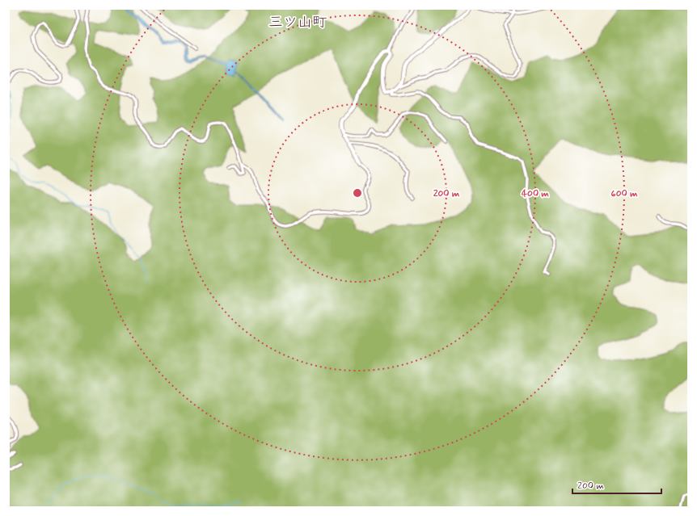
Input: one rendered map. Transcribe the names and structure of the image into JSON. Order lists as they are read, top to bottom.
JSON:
{
  "districts": ["三ツ山町"],
  "scale_bar": "200 m",
  "rings": ["200 m", "400 m", "600 m"]
}
